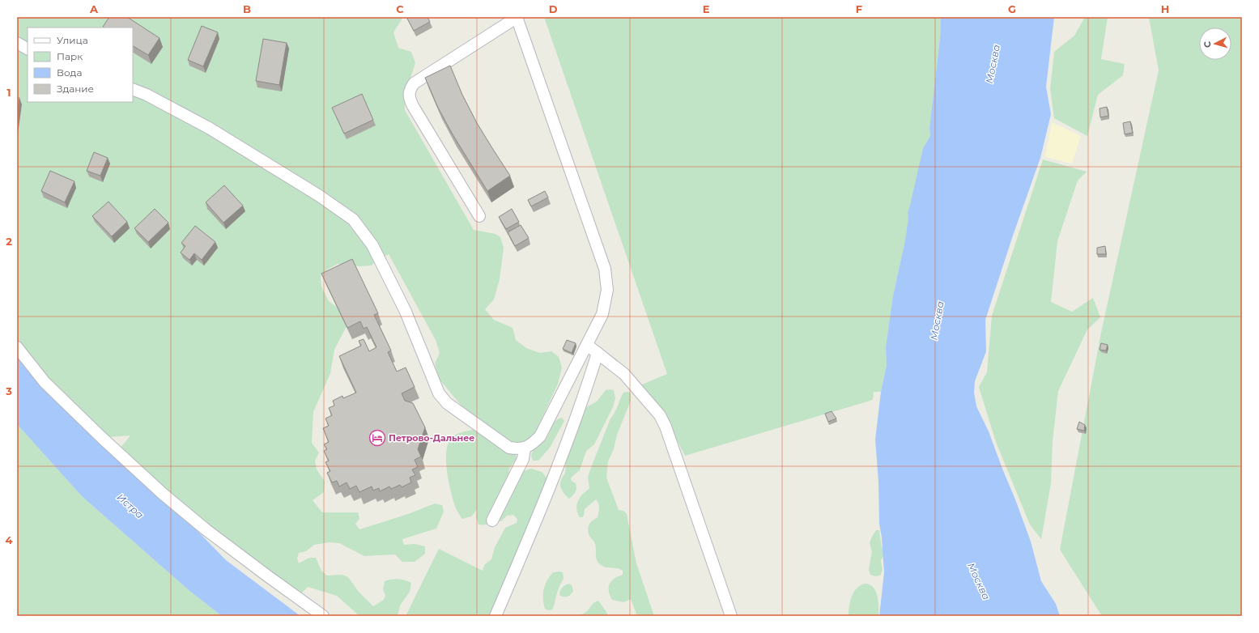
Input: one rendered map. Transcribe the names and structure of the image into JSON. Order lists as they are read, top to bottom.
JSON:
{
  "water": ["Москва", "Истра"],
  "places": {
    "hotel": ["Петрово-Дальнее"]
  },
  "legend": [
    "Улица",
    "Парк",
    "Вода",
    "Здание"
  ],
  "north": "left",
  "grid": {
    "columns": [
      "A",
      "B",
      "C",
      "D",
      "E",
      "F",
      "G",
      "H"
    ],
    "rows": [
      "1",
      "2",
      "3",
      "4"
    ]
  }
}
